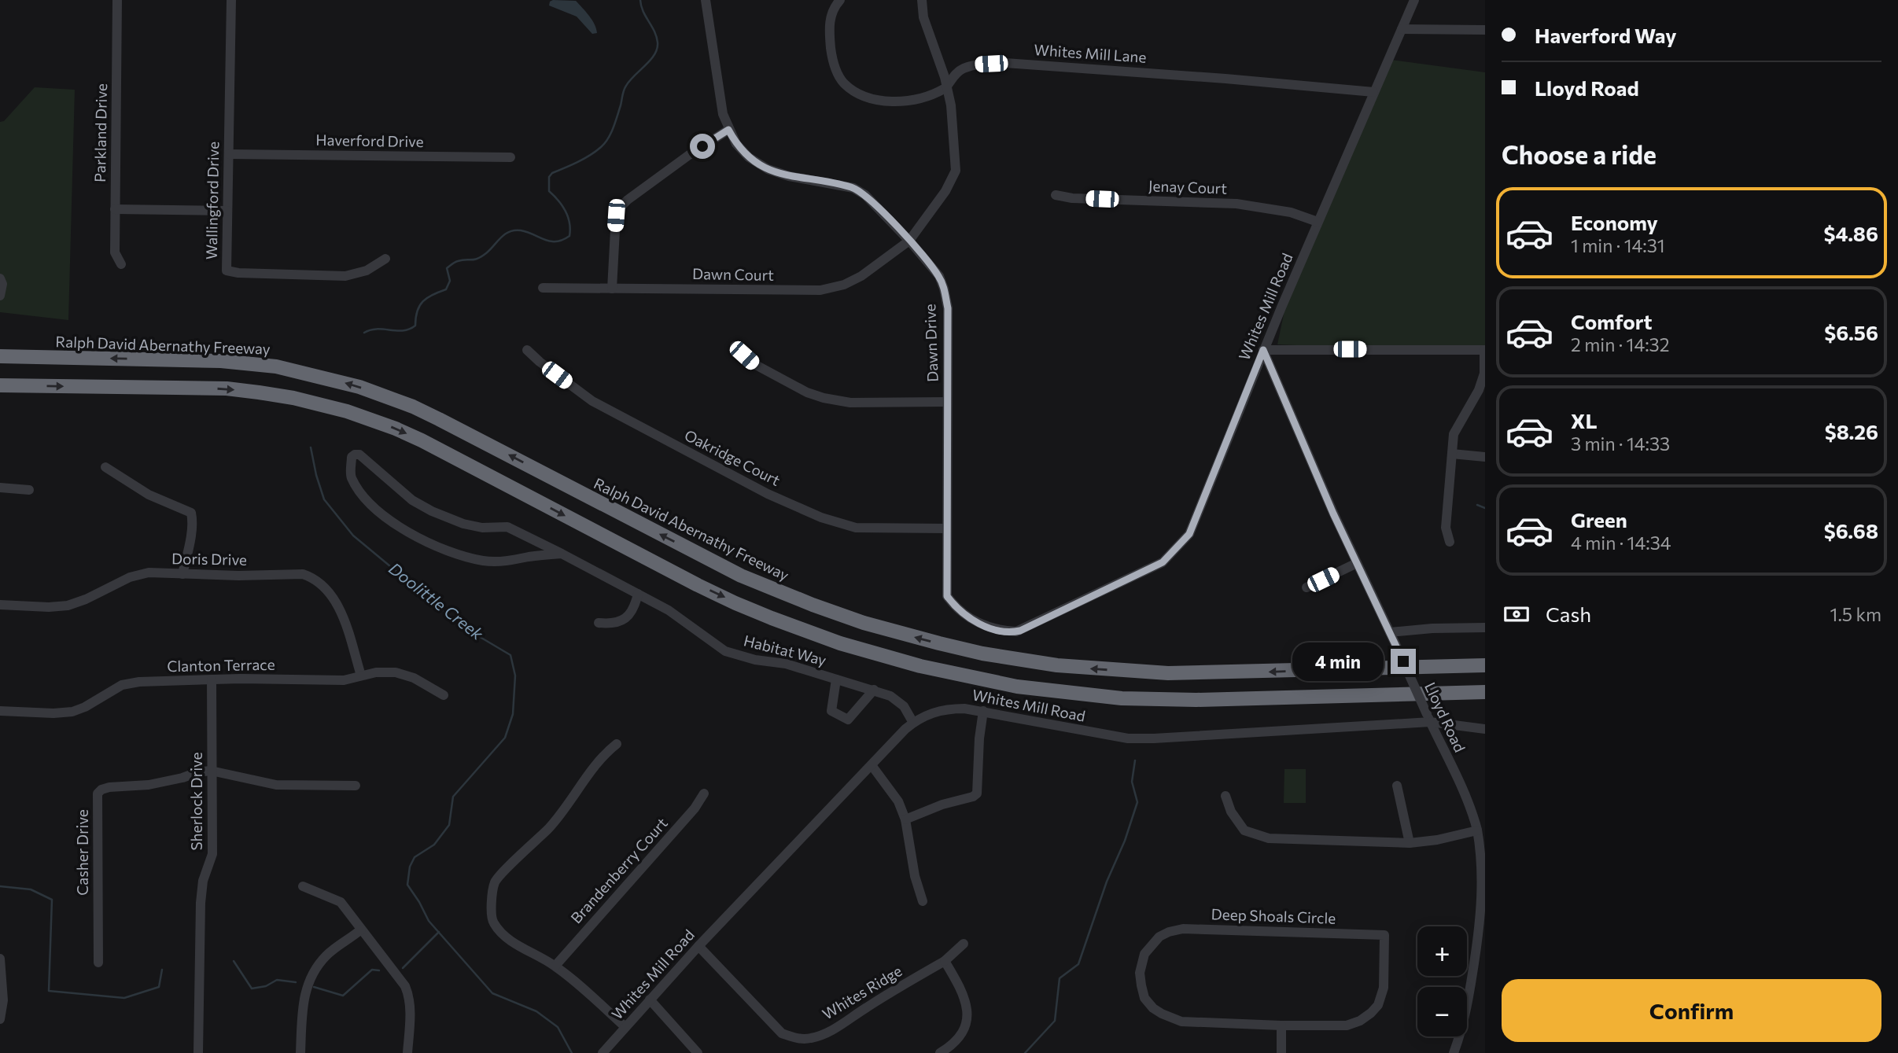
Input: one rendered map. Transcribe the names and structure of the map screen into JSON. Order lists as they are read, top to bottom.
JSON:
{
  "streets": {
    "highway": ["Ralph David Abernathy Freeway"],
    "street": [
      "Whites Mill Lane",
      "Parkland Drive",
      "Haverford Drive",
      "Jenay Court",
      "Wallingford Drive",
      "Dawn Court",
      "Whites Mill Road",
      "Dawn Drive",
      "Oakridge Court",
      "Doris Drive",
      "Habitat Way",
      "Clanton Terrace",
      "Lloyd Road",
      "Sherlock Drive",
      "Casher Drive",
      "Brandenberry Court",
      "Deep Shoals Circle",
      "Whites Ridge"
    ]
  },
  "crossings": [
    ["Whites Mill Lane", "Dawn Court"],
    ["Whites Mill Lane", "Whites Mill Road"],
    ["Haverford Drive", "Wallingford Drive"],
    ["Jenay Court", "Whites Mill Road"],
    ["Dawn Court", "Dawn Drive"],
    ["Whites Mill Road", "Dawn Drive"],
    ["Whites Mill Road", "Habitat Way"],
    ["Whites Mill Road", "Lloyd Road"],
    ["Whites Mill Road", "Whites Ridge"],
    ["Dawn Drive", "Oakridge Court"],
    ["Doris Drive", "Clanton Terrace"],
    ["Clanton Terrace", "Sherlock Drive"],
    ["Sherlock Drive", "Casher Drive"]
  ],
  "water": ["Doolittle Creek"],
  "page": {
    "banner": ["Haverford Way", "Lloyd Road"],
    "heading": "Choose a ride",
    "list": [
      {
        "name": "Economy",
        "note": "1 min · 14:31",
        "value": "$4.86"
      },
      {
        "name": "Comfort",
        "note": "2 min · 14:32",
        "value": "$6.56"
      },
      {
        "name": "XL",
        "note": "3 min · 14:33",
        "value": "$8.26"
      },
      {
        "name": "Green",
        "note": "4 min · 14:34",
        "value": "$6.68"
      }
    ],
    "pay": ["Cash", "1.5 km"],
    "bubble": "4 min",
    "map_buttons": ["+", "−"],
    "buttons": "Confirm"
  }
}
